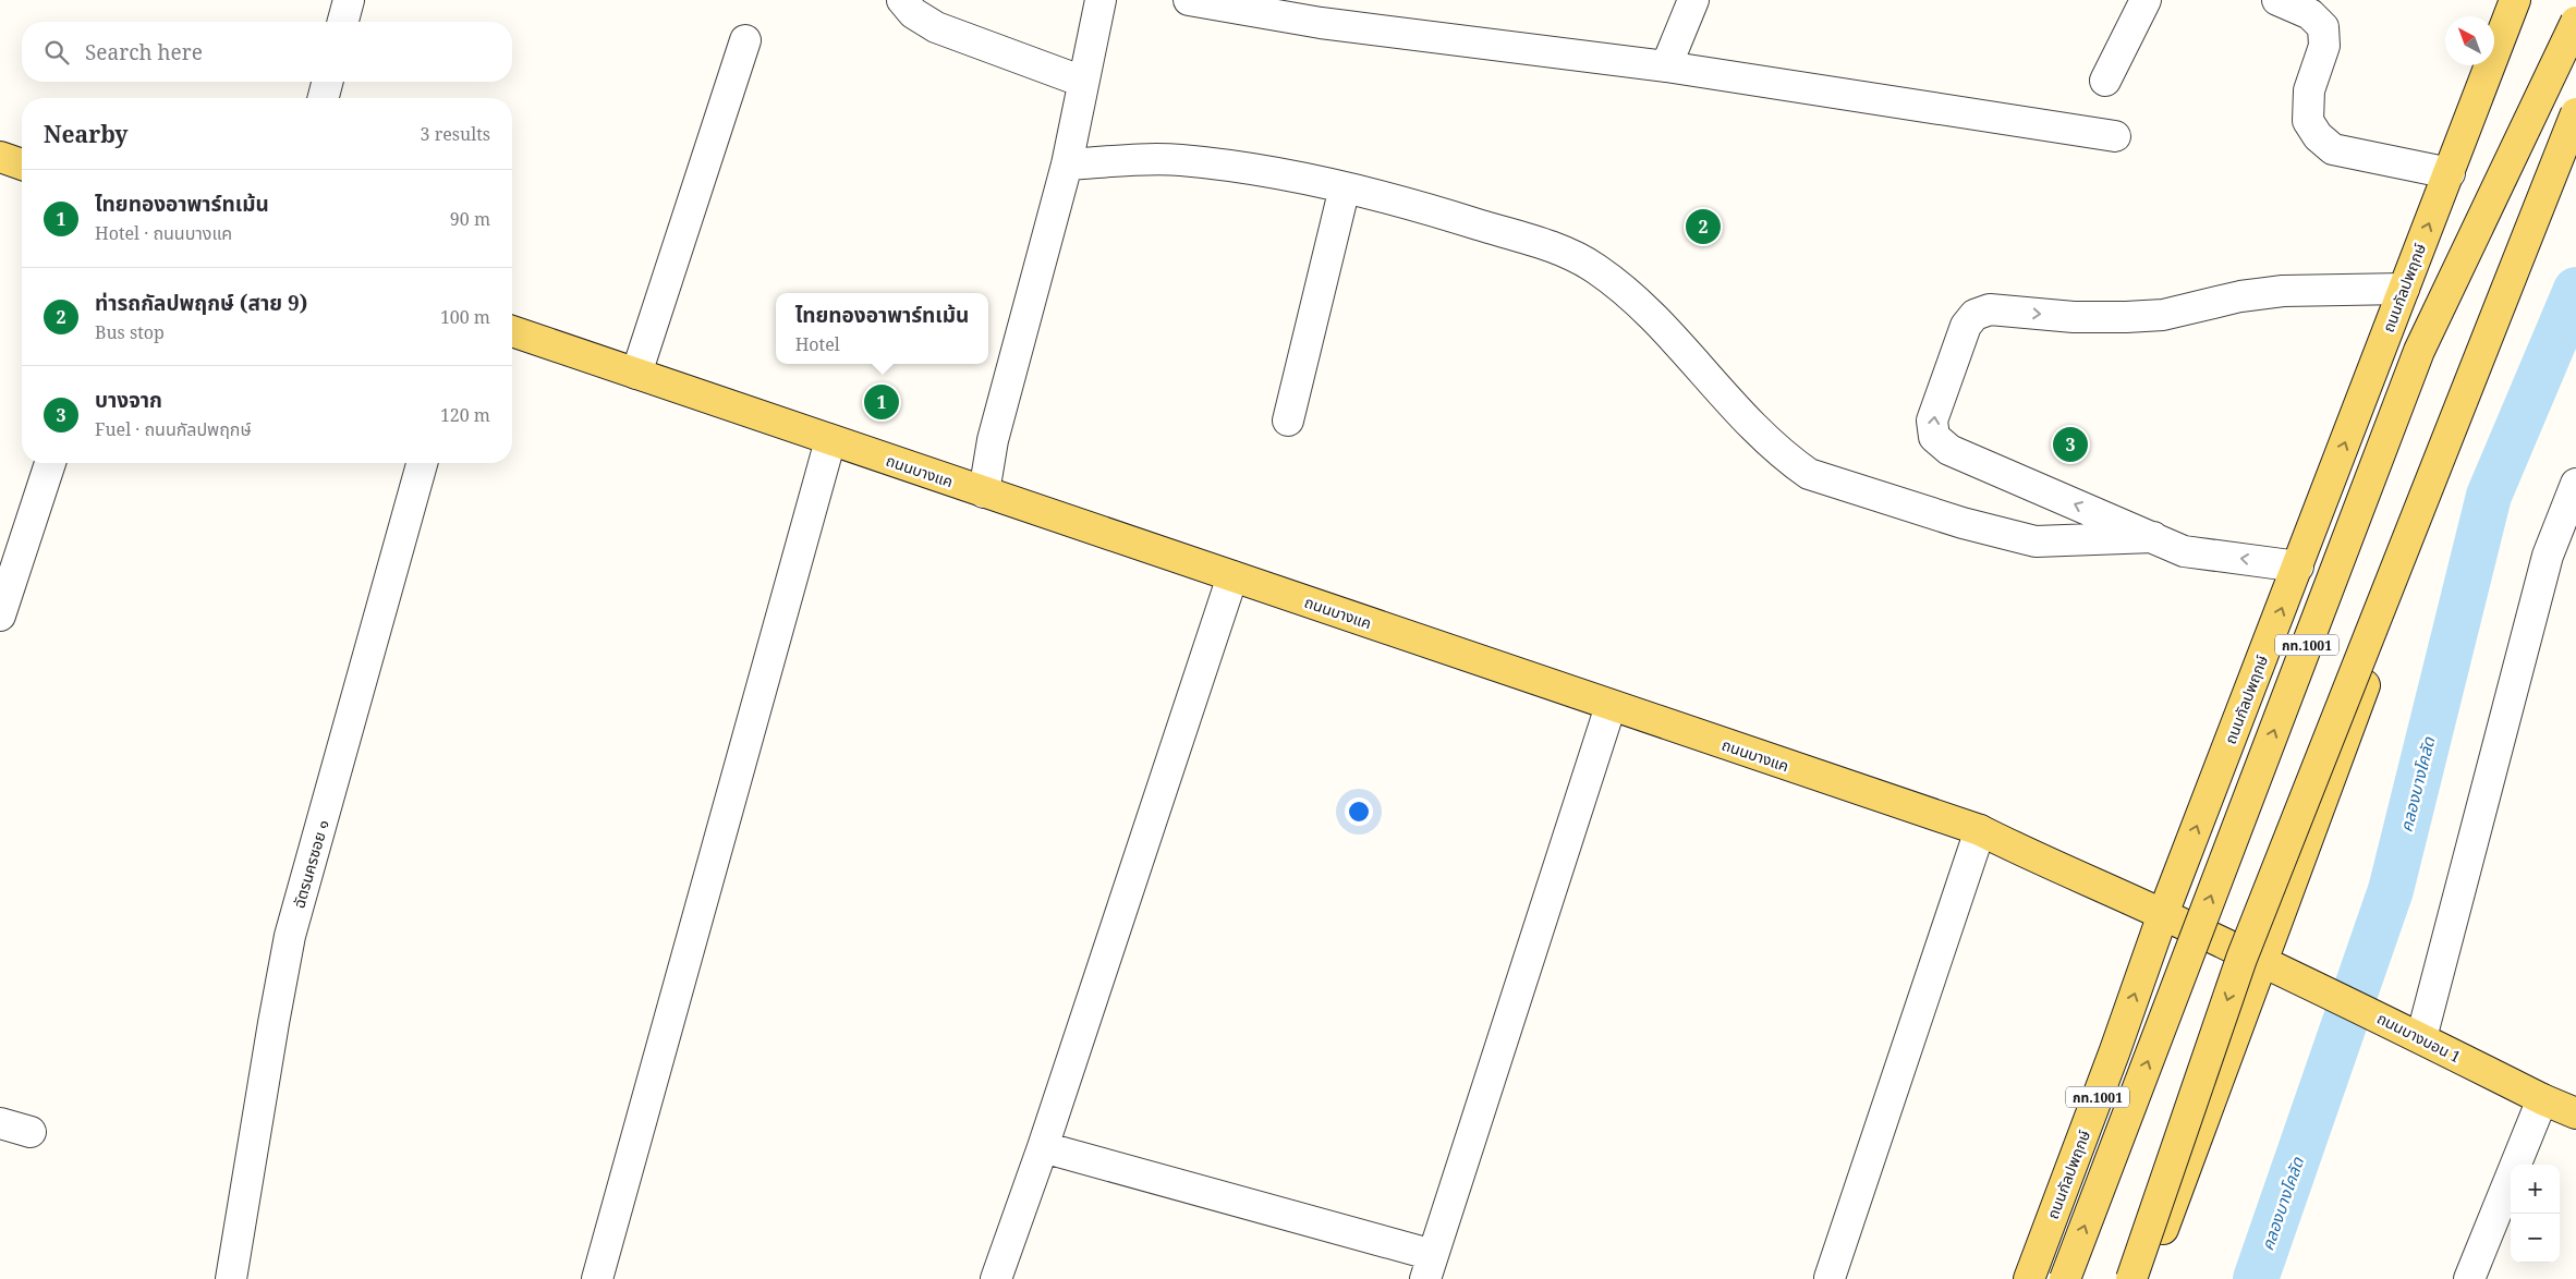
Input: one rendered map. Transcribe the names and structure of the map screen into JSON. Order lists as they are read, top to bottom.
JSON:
{
  "streets": {
    "main road": [
      "ถนนกัลปพฤกษ์",
      "ถนนบางแค",
      "กท.1001",
      "ถนนบางบอน 1"
    ],
    "street": ["ฉัตรนครซอย ๑"]
  },
  "crossings": [
    ["ถนนกัลปพฤกษ์", "ถนนบางแค"],
    ["ถนนบางแค", "ถนนบางบอน 1"]
  ],
  "water": ["คลองบางโคลัด"],
  "north": "top left",
  "page": {
    "search": "Search here",
    "heading": ["Nearby", "3 results"],
    "list": [
      {
        "mark": "1",
        "name": "ไทยทองอาพาร์ทเม้น",
        "note": "Hotel · ถนนบางแค",
        "value": "90 m"
      },
      {
        "mark": "2",
        "name": "ท่ารถกัลปพฤกษ์ (สาย 9)",
        "note": "Bus stop",
        "value": "100 m"
      },
      {
        "mark": "3",
        "name": "บางจาก",
        "note": "Fuel · ถนนกัลปพฤกษ์",
        "value": "120 m"
      }
    ],
    "pins": ["2", "1", "3"],
    "popup": ["ไทยทองอาพาร์ทเม้น", "Hotel"],
    "map_buttons": ["+", "−"]
  }
}
